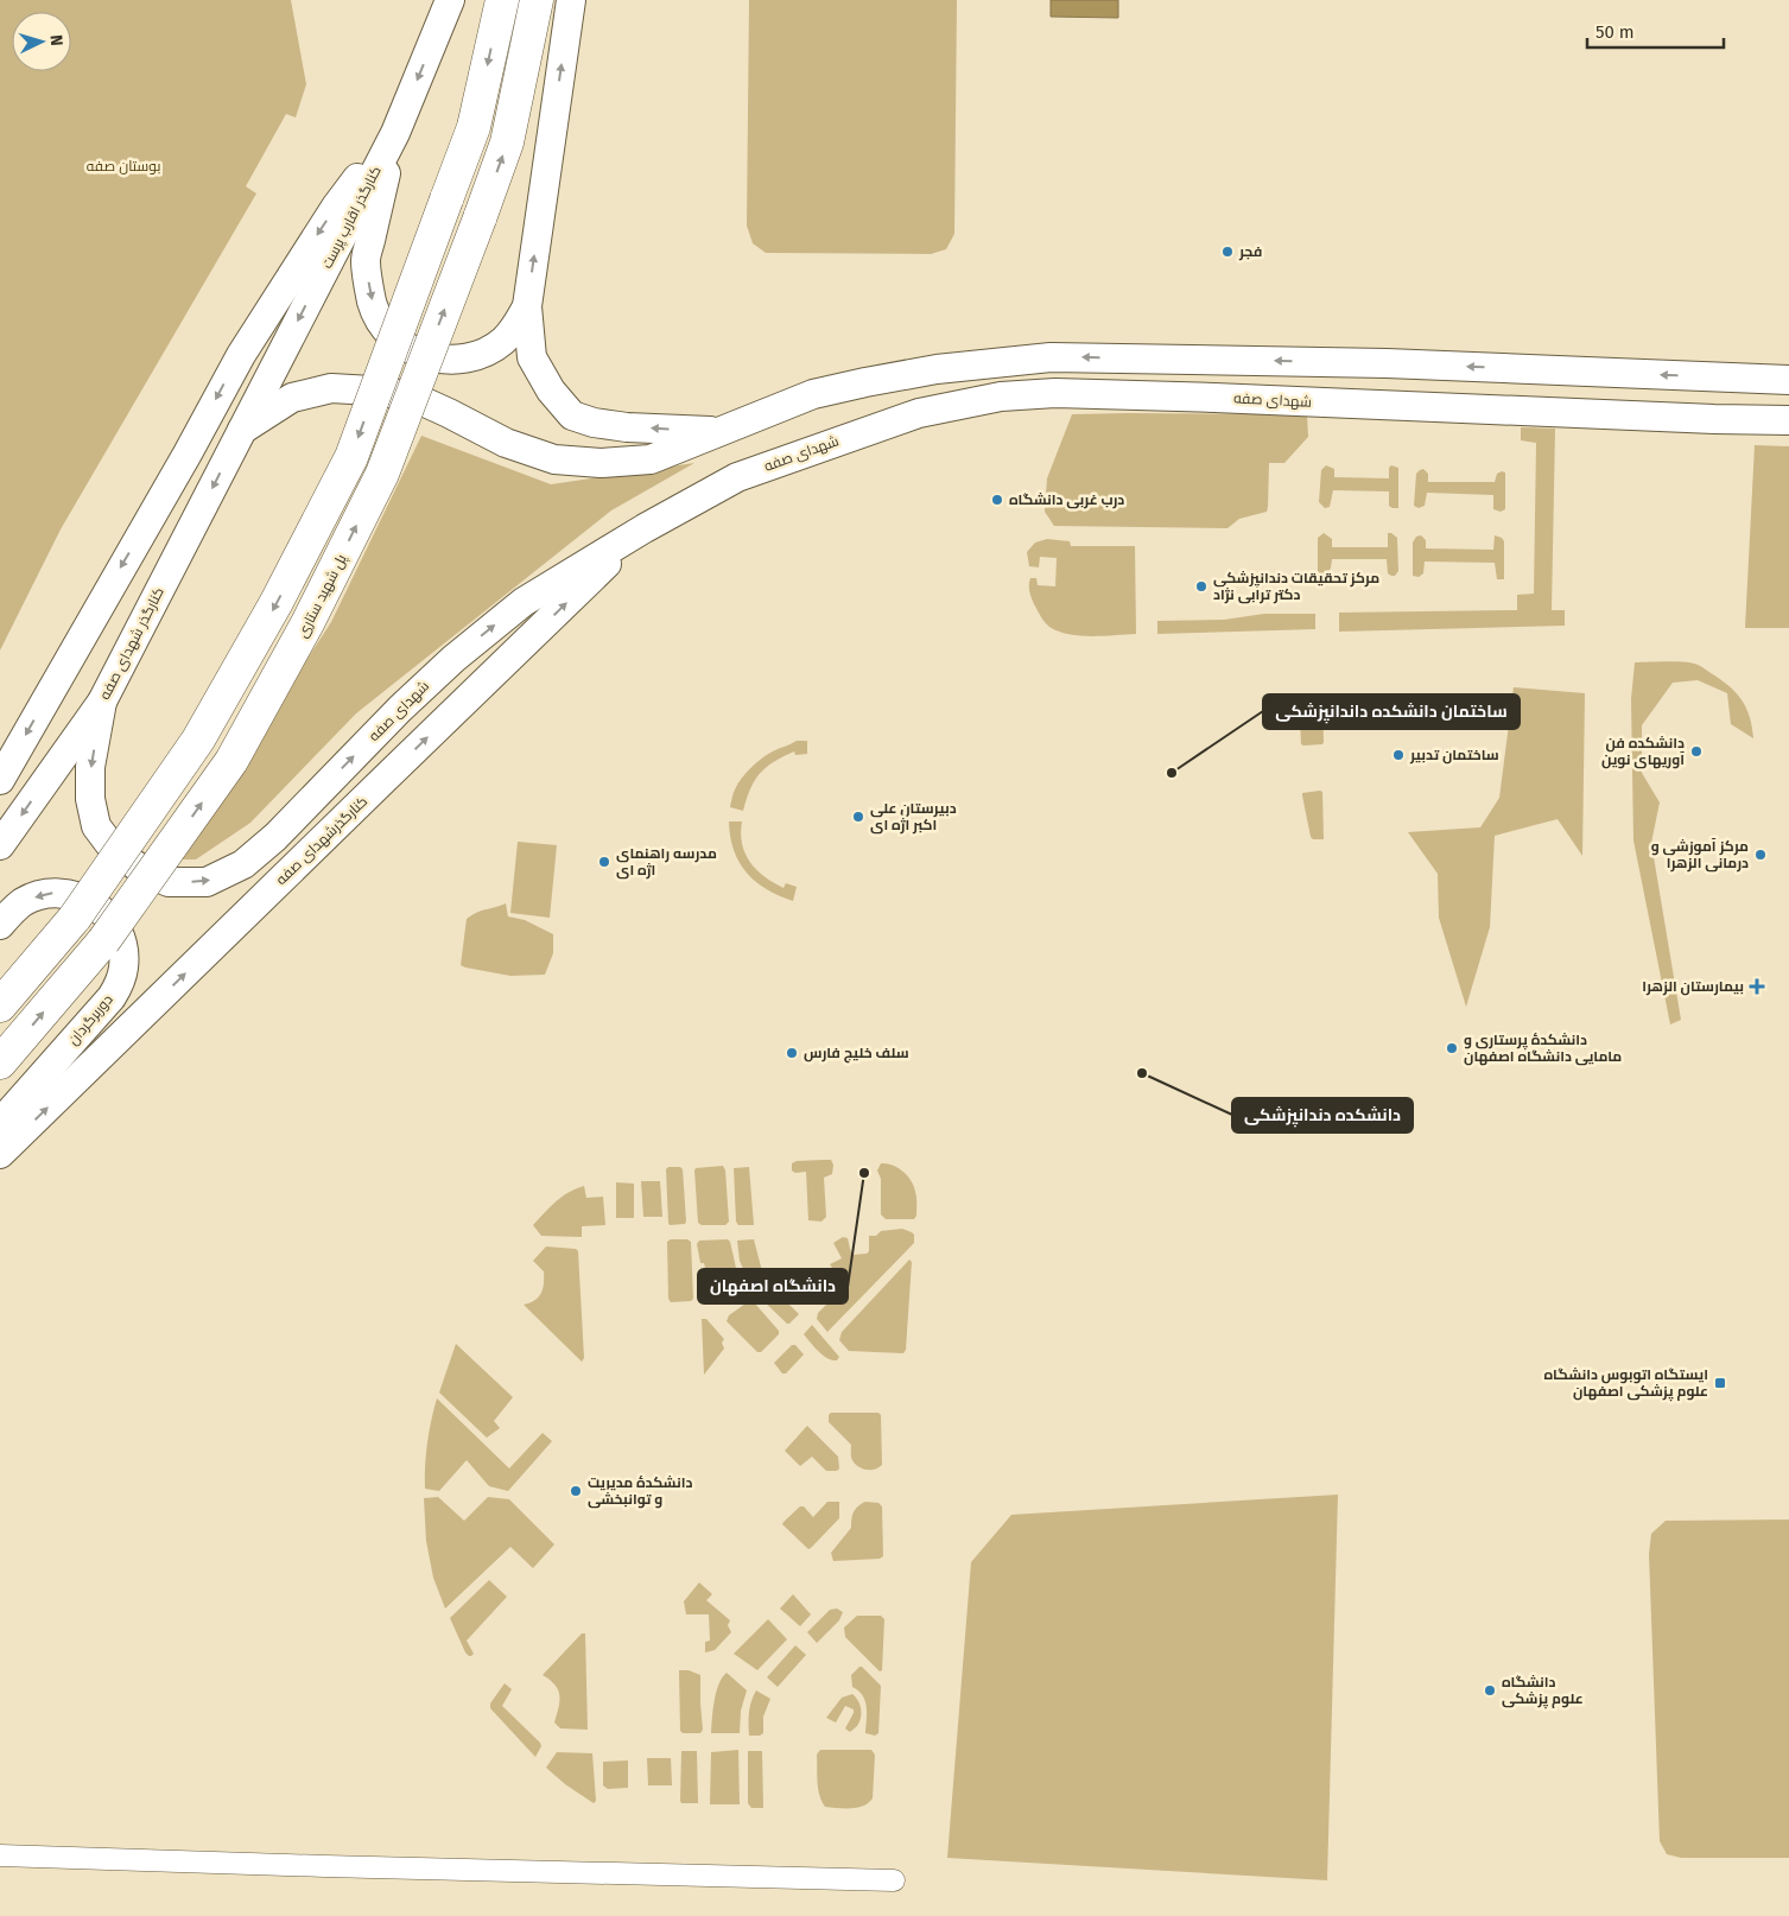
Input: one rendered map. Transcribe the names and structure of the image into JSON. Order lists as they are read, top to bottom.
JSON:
{
  "streets": {
    "highway": ["پل شهید ستاری"],
    "main road": [
      "کنارگذر اقارب پرست",
      "شهدای صفه",
      "کنارگذر شهدای صفه",
      "کنارگذرشهدای صفه",
      "دوربرگردان"
    ]
  },
  "crossings": [
    ["کنارگذر اقارب پرست", "کنارگذر شهدای صفه"],
    ["شهدای صفه", "کنارگذر شهدای صفه"],
    ["شهدای صفه", "کنارگذرشهدای صفه"]
  ],
  "one_way": ["کنارگذرشهدای صفه"],
  "parks": ["بوستان صفه"],
  "places": {
    "other": [
      "فجر",
      "درب غربی دانشگاه",
      "مرکز تحقیقات دندانپزشکی دکتر ترابی نژاد",
      "دانشکده فن آوریهای نوین",
      "ساختمان تدبیر",
      "ساختمان دانشکده داندانپزشکی",
      "دبیرستان علی اکبر اژه ای",
      "مرکز آموزشی و درمانی الزهرا",
      "مدرسه راهنمای اژه ای",
      "دانشکدهٔ پرستاری و مامایی دانشگاه اصفهان",
      "سلف خلیج فارس",
      "دانشکده دندانپزشکی",
      "دانشگاه اصفهان",
      "دانشکدهٔ مدیریت و توانبخشی",
      "دانشگاه علوم پزشکی"
    ],
    "health": ["بیمارستان الزهرا"],
    "transit": ["ایستگاه اتوبوس دانشگاه علوم پزشکی اصفهان"]
  },
  "scale_bar": "50 m",
  "north": "right"
}
